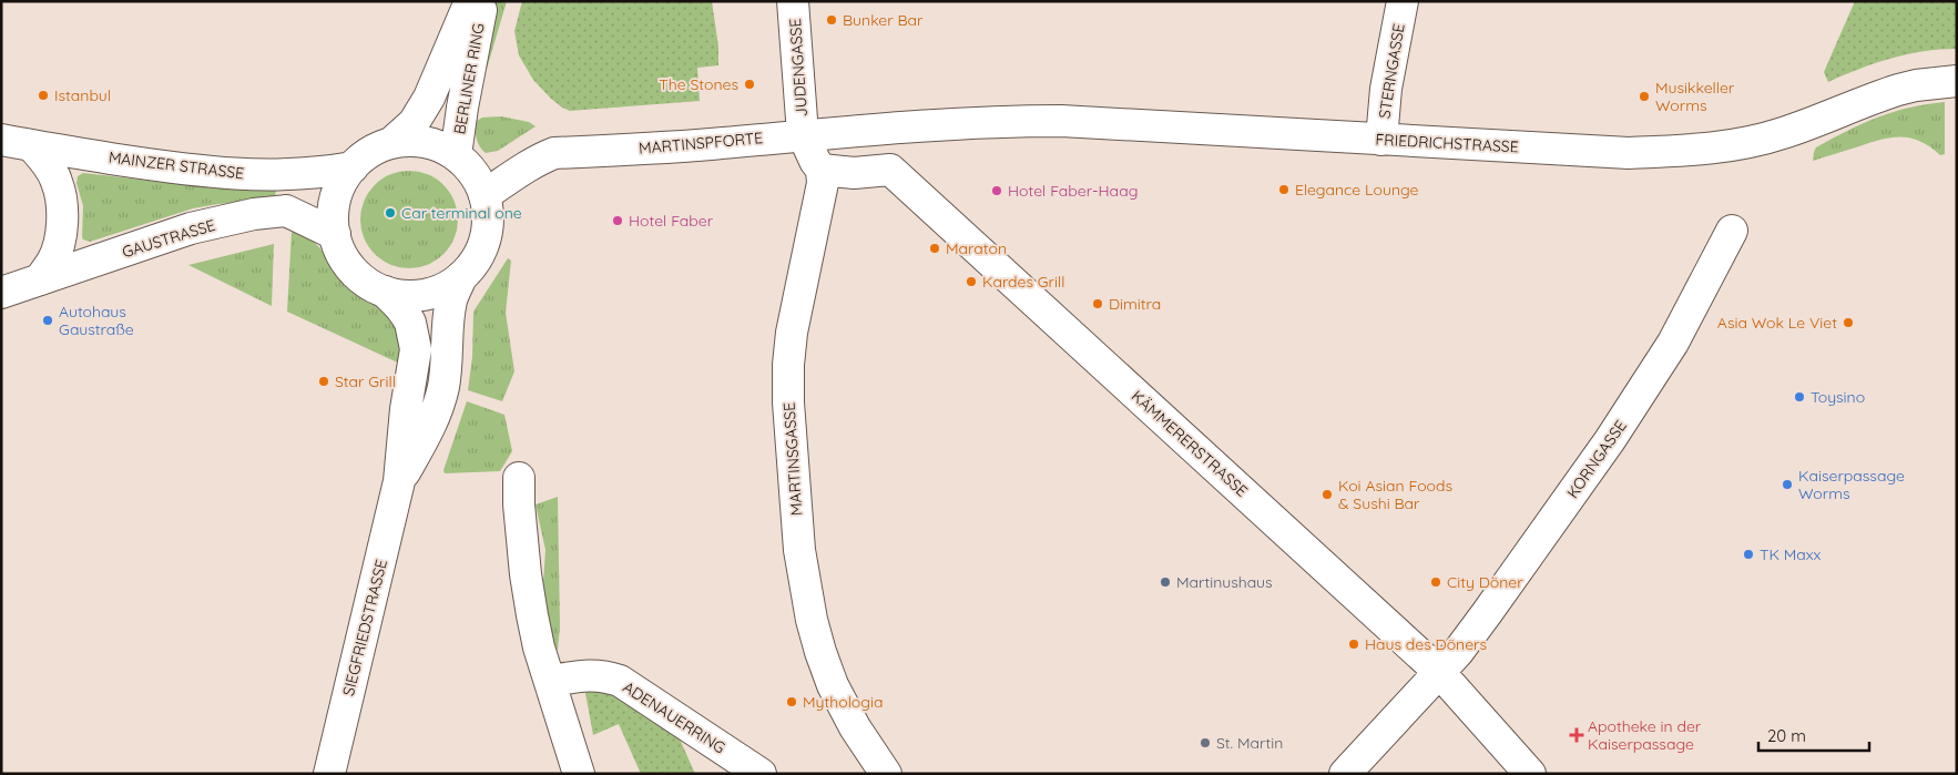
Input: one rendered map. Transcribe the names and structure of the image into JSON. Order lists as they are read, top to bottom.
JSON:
{
  "streets": {
    "street": [
      "JUDENGASSE",
      "STERNGASSE",
      "BERLINER RING",
      "MARTINSPFORTE",
      "FRIEDRICHSTRASSE",
      "MAINZER STRASSE",
      "GAUSTRASSE",
      "KÄMMERERSTRASSE",
      "MARTINSGASSE",
      "KORNGASSE",
      "SIEGFRIEDSTRASSE",
      "ADENAUERRING"
    ]
  },
  "crossings": [
    ["JUDENGASSE", "MARTINSPFORTE"],
    ["STERNGASSE", "FRIEDRICHSTRASSE"],
    ["BERLINER RING", "MARTINSPFORTE"],
    ["BERLINER RING", "MAINZER STRASSE"],
    ["BERLINER RING", "GAUSTRASSE"],
    ["BERLINER RING", "SIEGFRIEDSTRASSE"],
    ["MARTINSPFORTE", "FRIEDRICHSTRASSE"],
    ["MARTINSPFORTE", "MAINZER STRASSE"],
    ["MARTINSPFORTE", "GAUSTRASSE"],
    ["MARTINSPFORTE", "SIEGFRIEDSTRASSE"],
    ["MAINZER STRASSE", "GAUSTRASSE"],
    ["MAINZER STRASSE", "SIEGFRIEDSTRASSE"],
    ["GAUSTRASSE", "SIEGFRIEDSTRASSE"],
    ["KÄMMERERSTRASSE", "MARTINSGASSE"],
    ["KÄMMERERSTRASSE", "KORNGASSE"]
  ],
  "places": {
    "other": [
      "Bunker Bar",
      "The Stones",
      "Istanbul",
      "Musikkeller Worms",
      "Elegance Lounge",
      "Hotel Faber-Haag",
      "Car terminal one",
      "Hotel Faber",
      "Maraton",
      "Kardes Grill",
      "Dimitra",
      "Autohaus Gaustraße",
      "Asia Wok Le Viet",
      "Star Grill",
      "Toysino",
      "Kaiserpassage Worms",
      "Koi Asian Foods & Sushi Bar",
      "TK Maxx",
      "Martinushaus",
      "City Döner",
      "Haus des Döners",
      "Mythologia",
      "St. Martin"
    ],
    "health": ["Apotheke in der Kaiserpassage"]
  },
  "scale_bar": "20 m"
}
